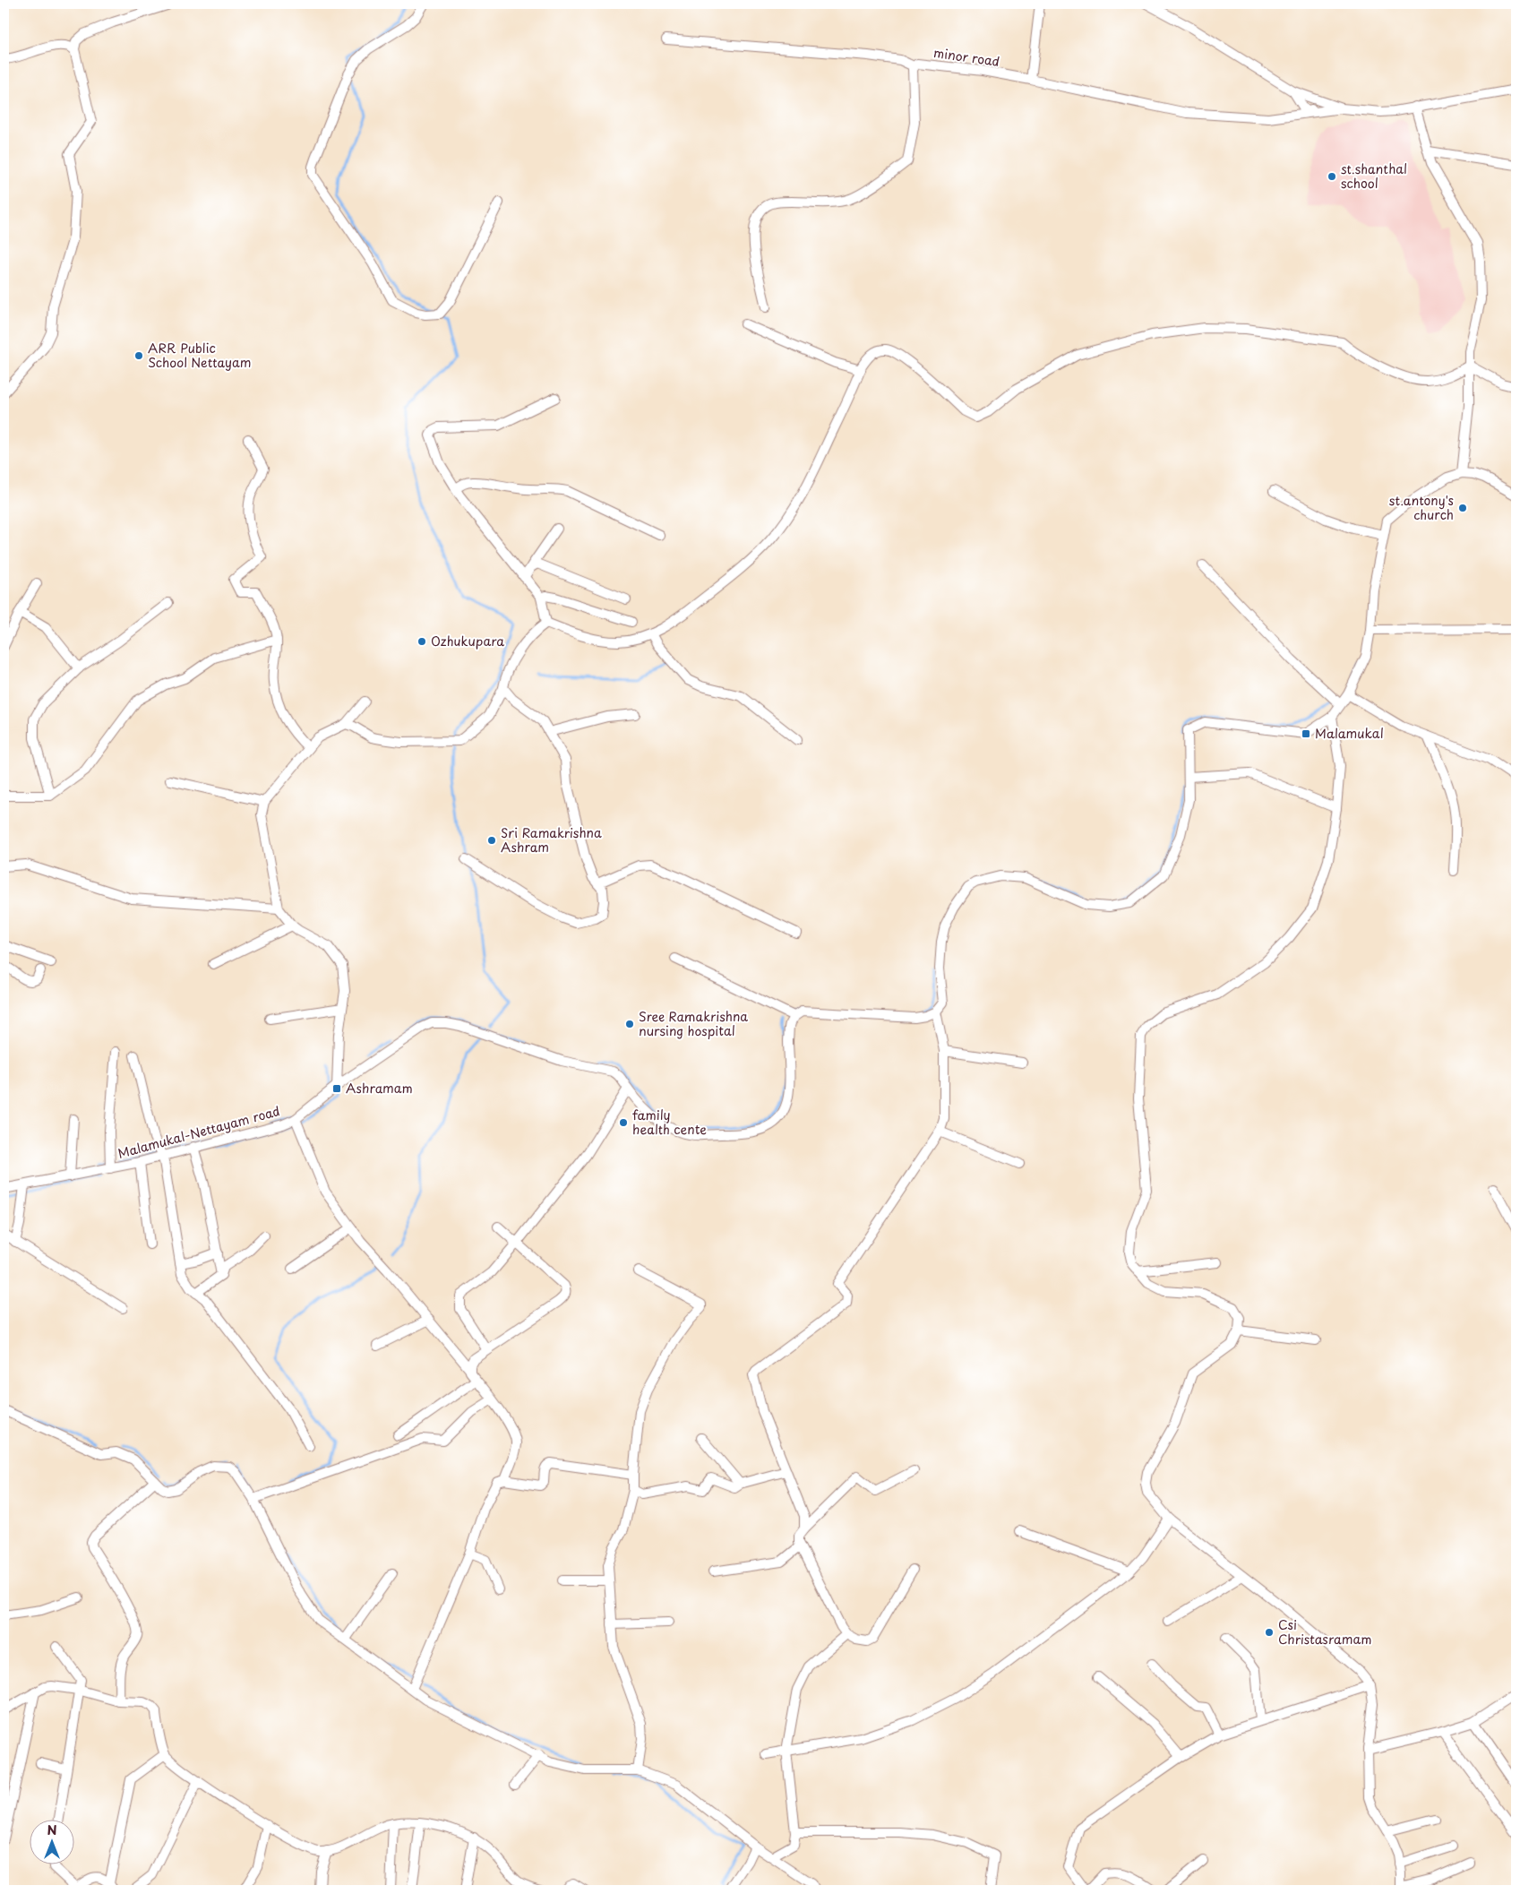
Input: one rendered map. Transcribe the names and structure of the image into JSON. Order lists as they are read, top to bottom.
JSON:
{
  "streets": {
    "street": ["minor road", "Malamukal-Nettayam road"]
  },
  "places": {
    "other": [
      "st.shanthal school",
      "ARR Public School Nettayam",
      "st.antony's church",
      "Ozhukupara",
      "Sri Ramakrishna Ashram",
      "Sree Ramakrishna nursing hospital",
      "family health cente",
      "Csi Christasramam"
    ],
    "transit": ["Malamukal", "Ashramam"]
  },
  "north": "top"
}
